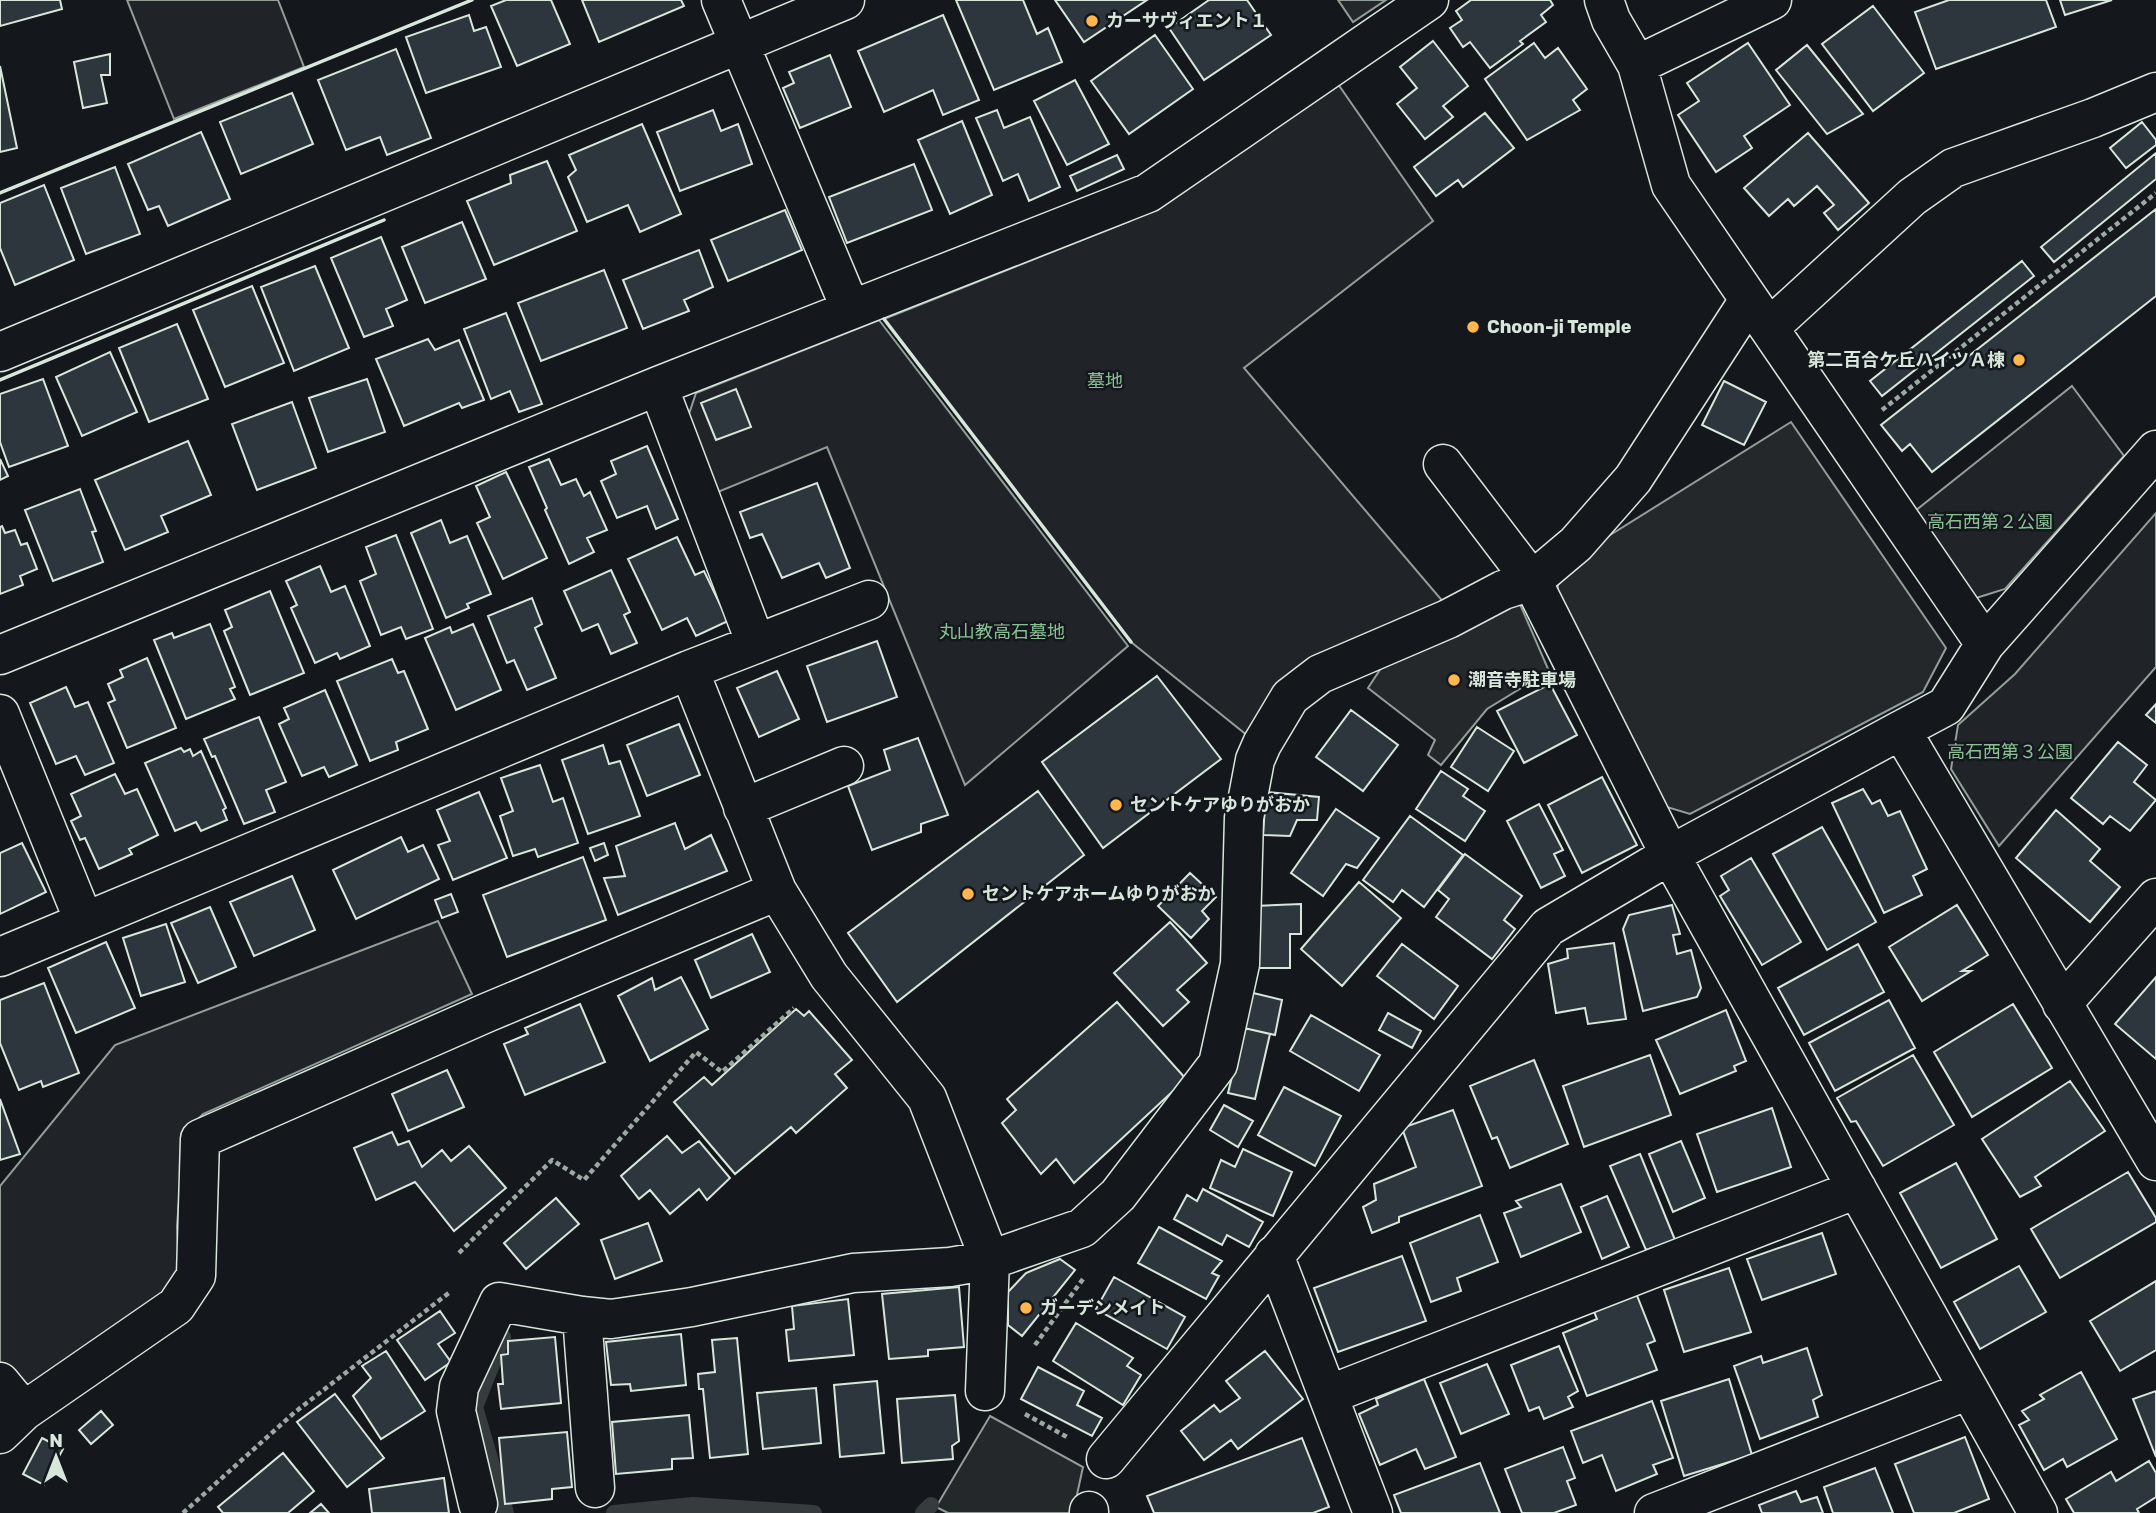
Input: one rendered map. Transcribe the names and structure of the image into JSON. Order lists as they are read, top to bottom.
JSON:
{
  "parks": [
    "墓地",
    "高石西第２公園",
    "丸山教高石墓地",
    "高石西第３公園"
  ],
  "places": [
    "カーサヴィエント１",
    "Choon-ji Temple",
    "第二百合ケ丘ハイツＡ棟",
    "潮音寺駐車場",
    "セントケアゆりがおか",
    "セントケアホームゆりがおか",
    "ガーデンメイト"
  ],
  "north": "top"
}
